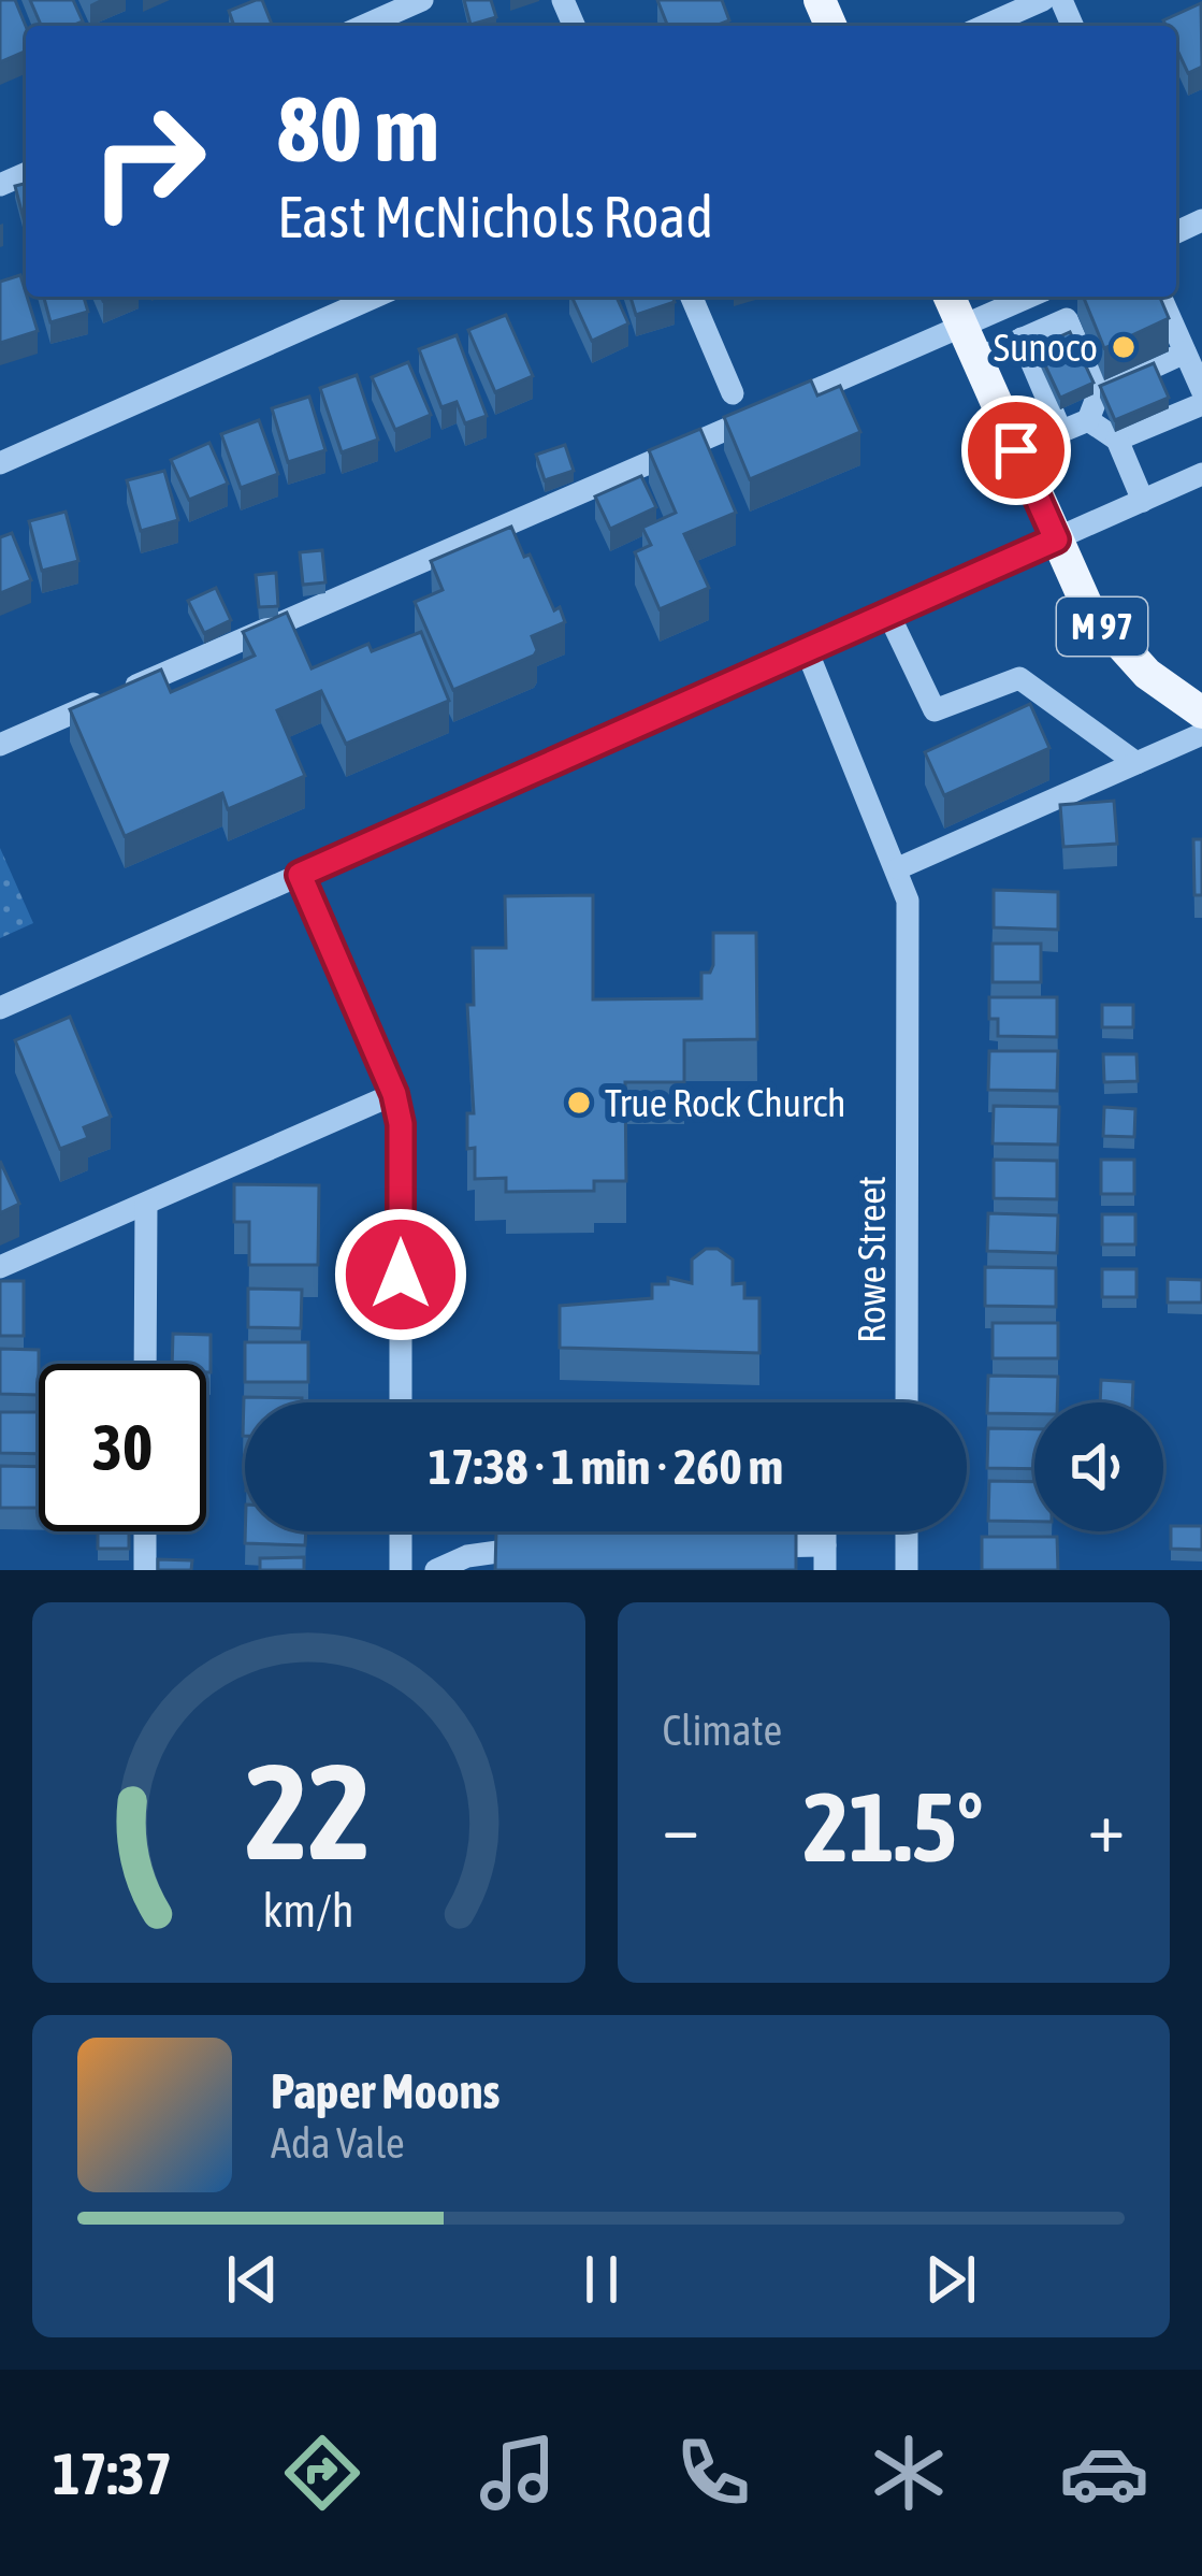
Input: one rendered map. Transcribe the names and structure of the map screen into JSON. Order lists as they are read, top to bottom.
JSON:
{
  "streets": {
    "main road": ["M 97"],
    "street": ["Rowe Street"]
  },
  "places": ["Sunoco", "True Rock Church"],
  "page": {
    "turn": ["80 m", "East McNichols Road"],
    "limit": "30",
    "trip": "17:38 · 1 min · 260 m",
    "tile": "Climate",
    "heat": ["−", "21.5°", "+"],
    "song": ["Paper Moons", "Ada Vale"],
    "tabs": "17:37",
    "gauge": ["22", "km/h"]
  }
}
